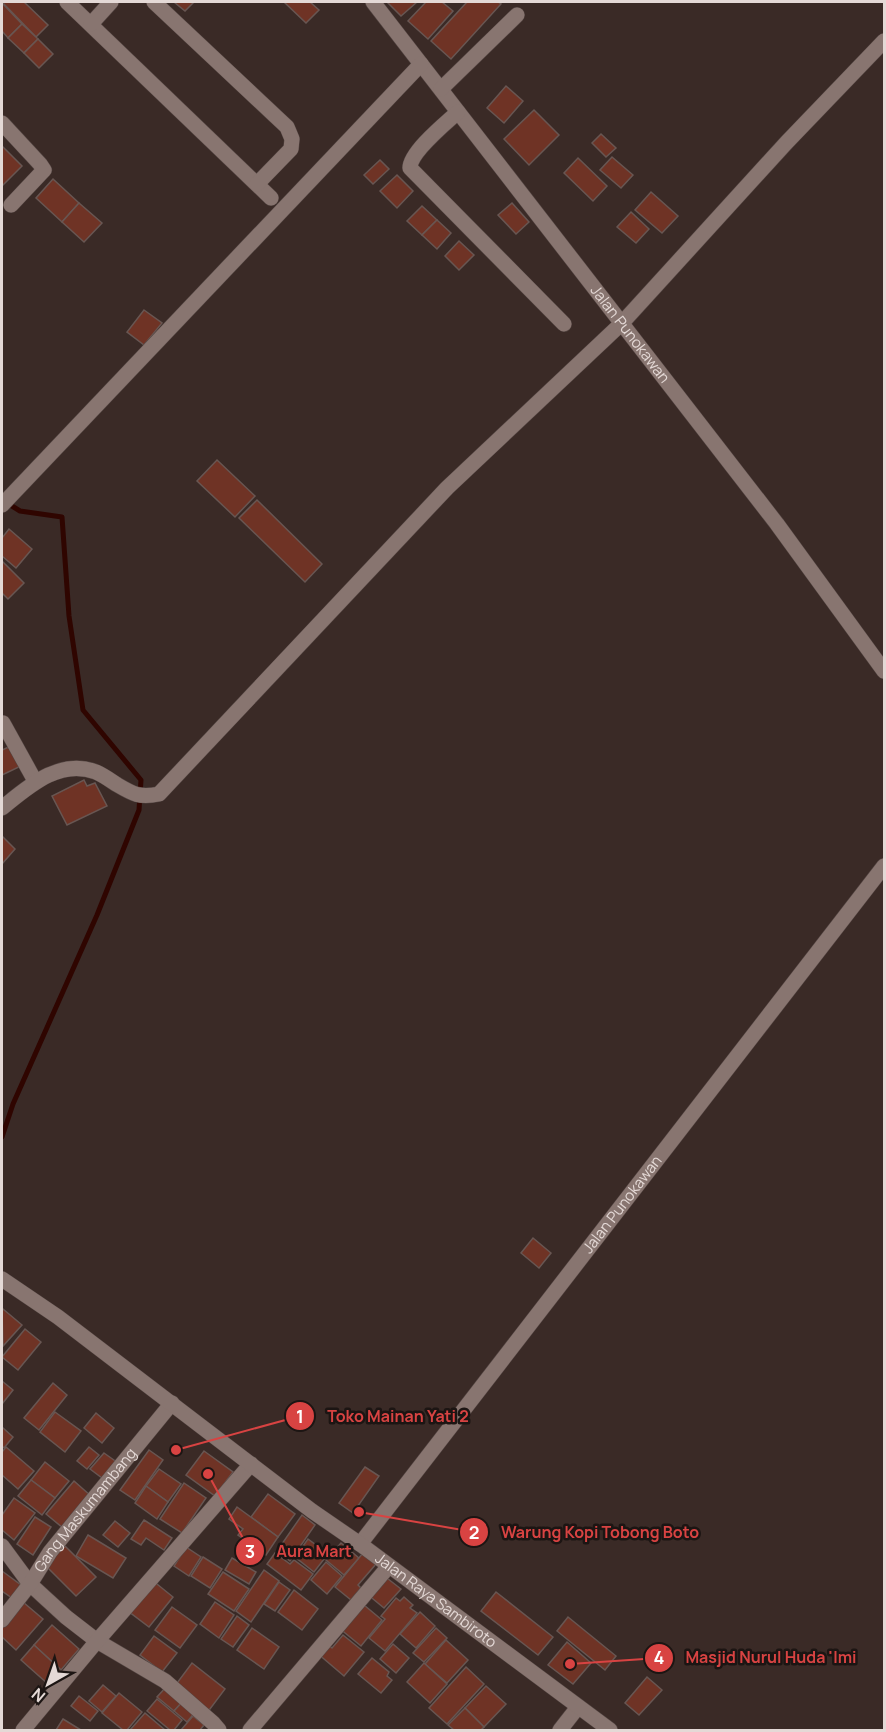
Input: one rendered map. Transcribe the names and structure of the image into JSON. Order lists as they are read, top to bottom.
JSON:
{
  "streets": {
    "street": ["Jalan Punokawan", "Gang Maskumambang", "Jalan Raya Sambiroto"]
  },
  "crossings": [
    ["Jalan Punokawan", "Jalan Raya Sambiroto"],
    ["Gang Maskumambang", "Jalan Raya Sambiroto"]
  ],
  "places": [
    "Toko Mainan Yati 2",
    "Aura Mart",
    "Warung Kopi Tobong Boto",
    "Masjid Nurul Huda 'lmi"
  ],
  "north": "bottom left"
}
